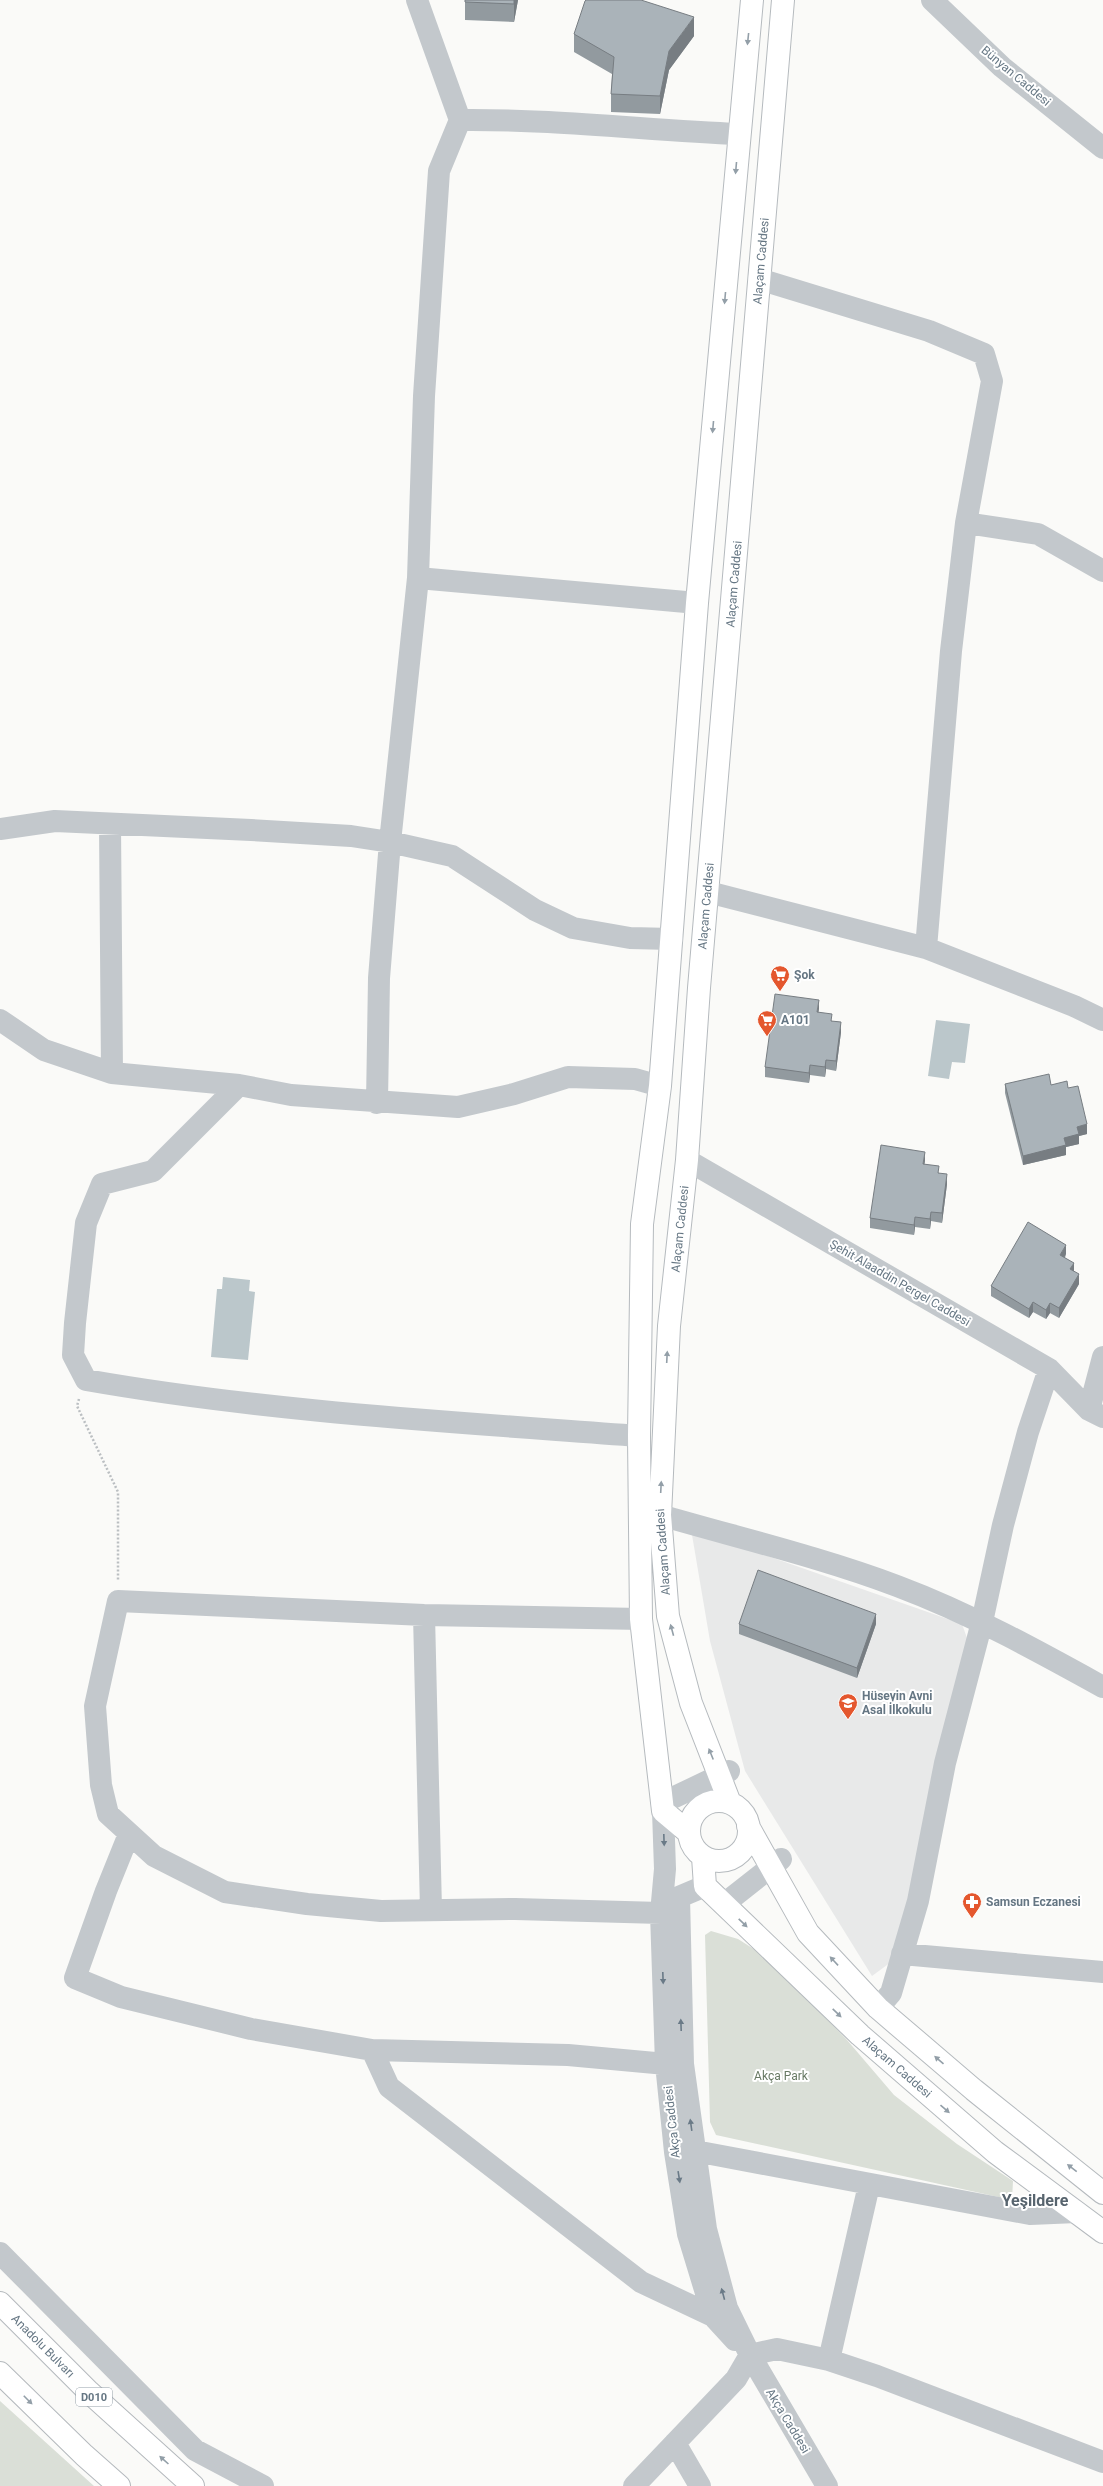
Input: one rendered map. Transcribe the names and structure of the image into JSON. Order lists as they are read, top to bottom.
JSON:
{
  "streets": {
    "main road": ["Alaçam Caddesi", "Anadolu Bulvarı", "D010"],
    "street": ["Bünyan Caddesi", "Şehit Alaaddin Pergel Caddesi", "Akça Caddesi"]
  },
  "crossings": [
    ["Alaçam Caddesi", "Şehit Alaaddin Pergel Caddesi"],
    ["Alaçam Caddesi", "Akça Caddesi"]
  ],
  "districts": ["Yeşildere"],
  "parks": ["Akça Park"],
  "places": {
    "supermarket": ["Şok", "A101"],
    "school or university": ["Hüseyin Avni Asal İlkokulu"],
    "pharmacy": ["Samsun Eczanesi"]
  }
}
